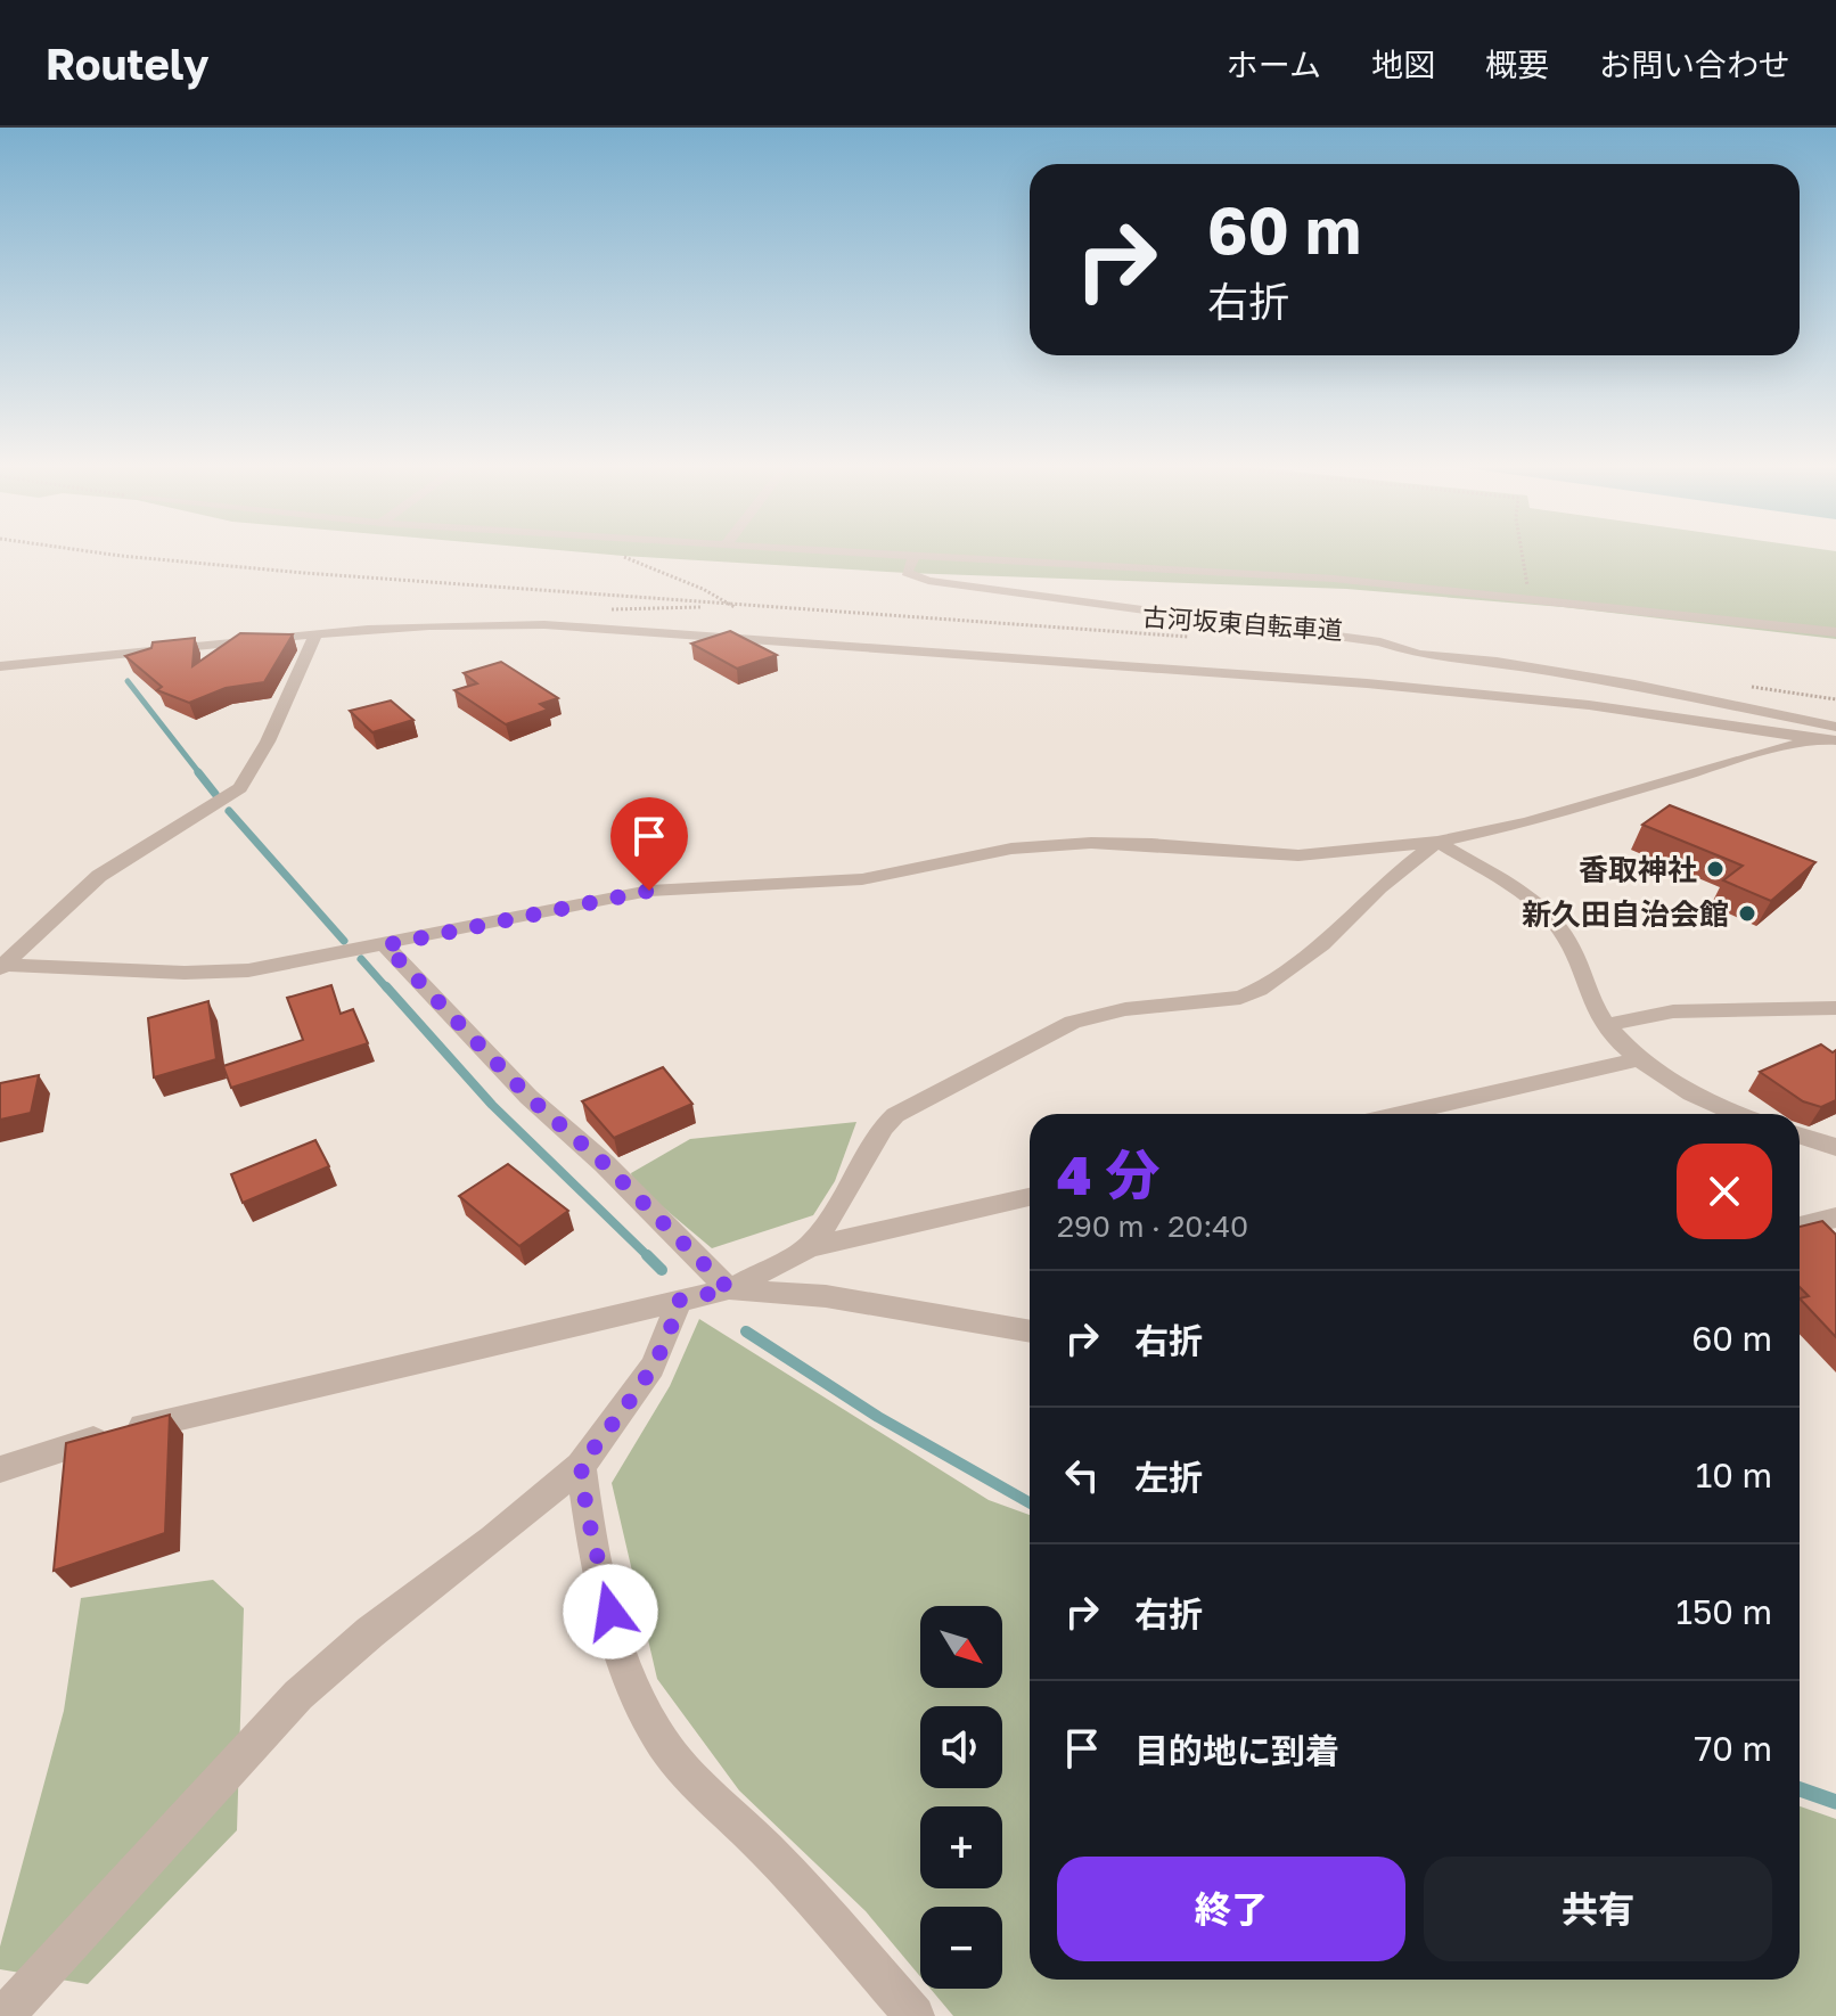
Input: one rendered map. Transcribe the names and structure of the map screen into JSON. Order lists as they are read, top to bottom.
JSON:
{
  "streets": {
    "path": ["古河坂東自転車道"]
  },
  "places": ["香取神社", "新久田自治会館"],
  "north": "bottom right",
  "page": {
    "header": "Routely",
    "nav": [
      "ホーム",
      "地図",
      "概要",
      "お問い合わせ"
    ],
    "turn": ["60 m", "右折"],
    "heading": ["4 分", "290 m · 20:40"],
    "list": [
      {
        "name": "右折",
        "value": "60 m"
      },
      {
        "name": "左折",
        "value": "10 m"
      },
      {
        "name": "右折",
        "value": "150 m"
      },
      {
        "name": "目的地に到着",
        "value": "70 m"
      }
    ],
    "map_buttons": ["+", "−"],
    "buttons": ["終了", "共有"]
  }
}
